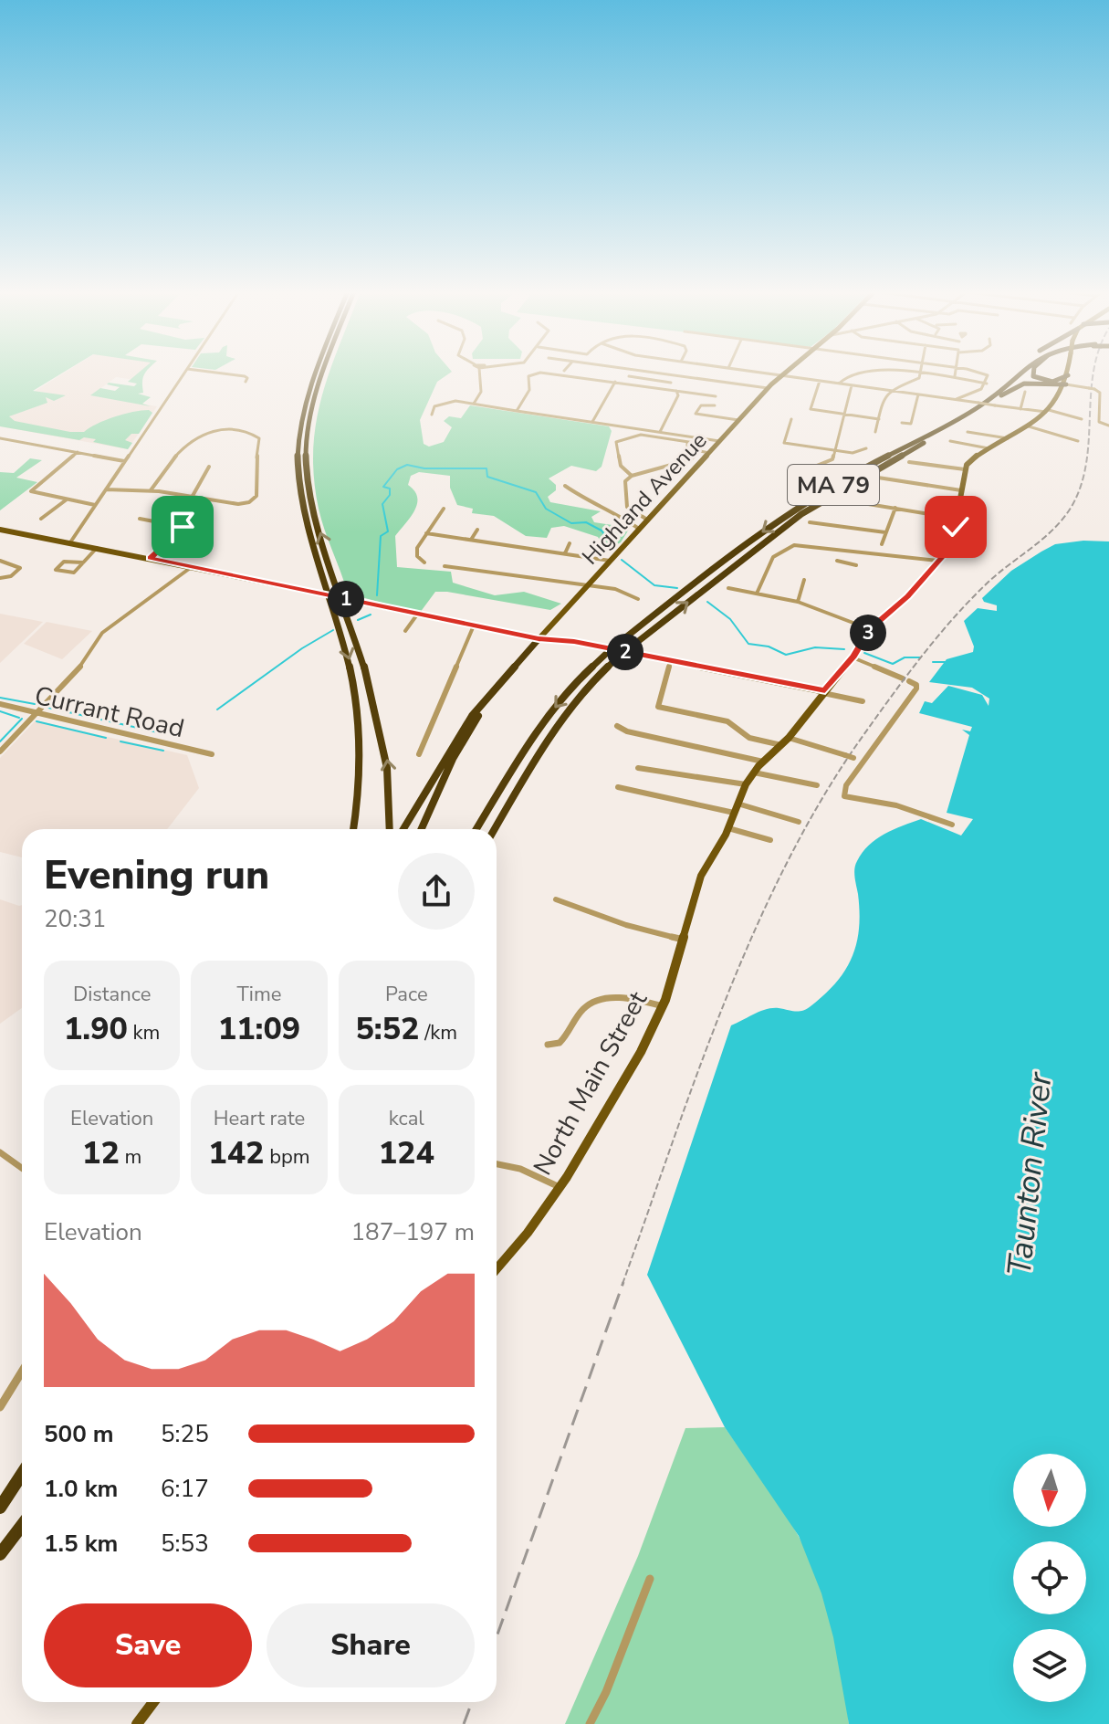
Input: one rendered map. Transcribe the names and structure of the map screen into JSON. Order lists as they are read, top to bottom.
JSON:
{
  "streets": {
    "highway": ["MA 79"],
    "main road": ["Highland Avenue", "North Main Street"],
    "street": ["Currant Road"]
  },
  "water": ["Taunton River"],
  "north": "bottom",
  "page": {
    "pins": ["1", "3", "2"],
    "heading": ["Evening run", "20:31"],
    "stats": [
      ["Distance", "1.90 km"],
      ["Time", "11:09"],
      ["Pace", "5:52 /km"],
      ["Elevation", "12 m"],
      ["Heart rate", "142 bpm"],
      ["kcal", "124"]
    ],
    "chart": ["Elevation", "187–197 m"],
    "list": [
      {
        "name": "500 m",
        "note": "5:25"
      },
      {
        "name": "1.0 km",
        "note": "6:17"
      },
      {
        "name": "1.5 km",
        "note": "5:53"
      }
    ],
    "buttons": ["Save", "Share"]
  }
}
